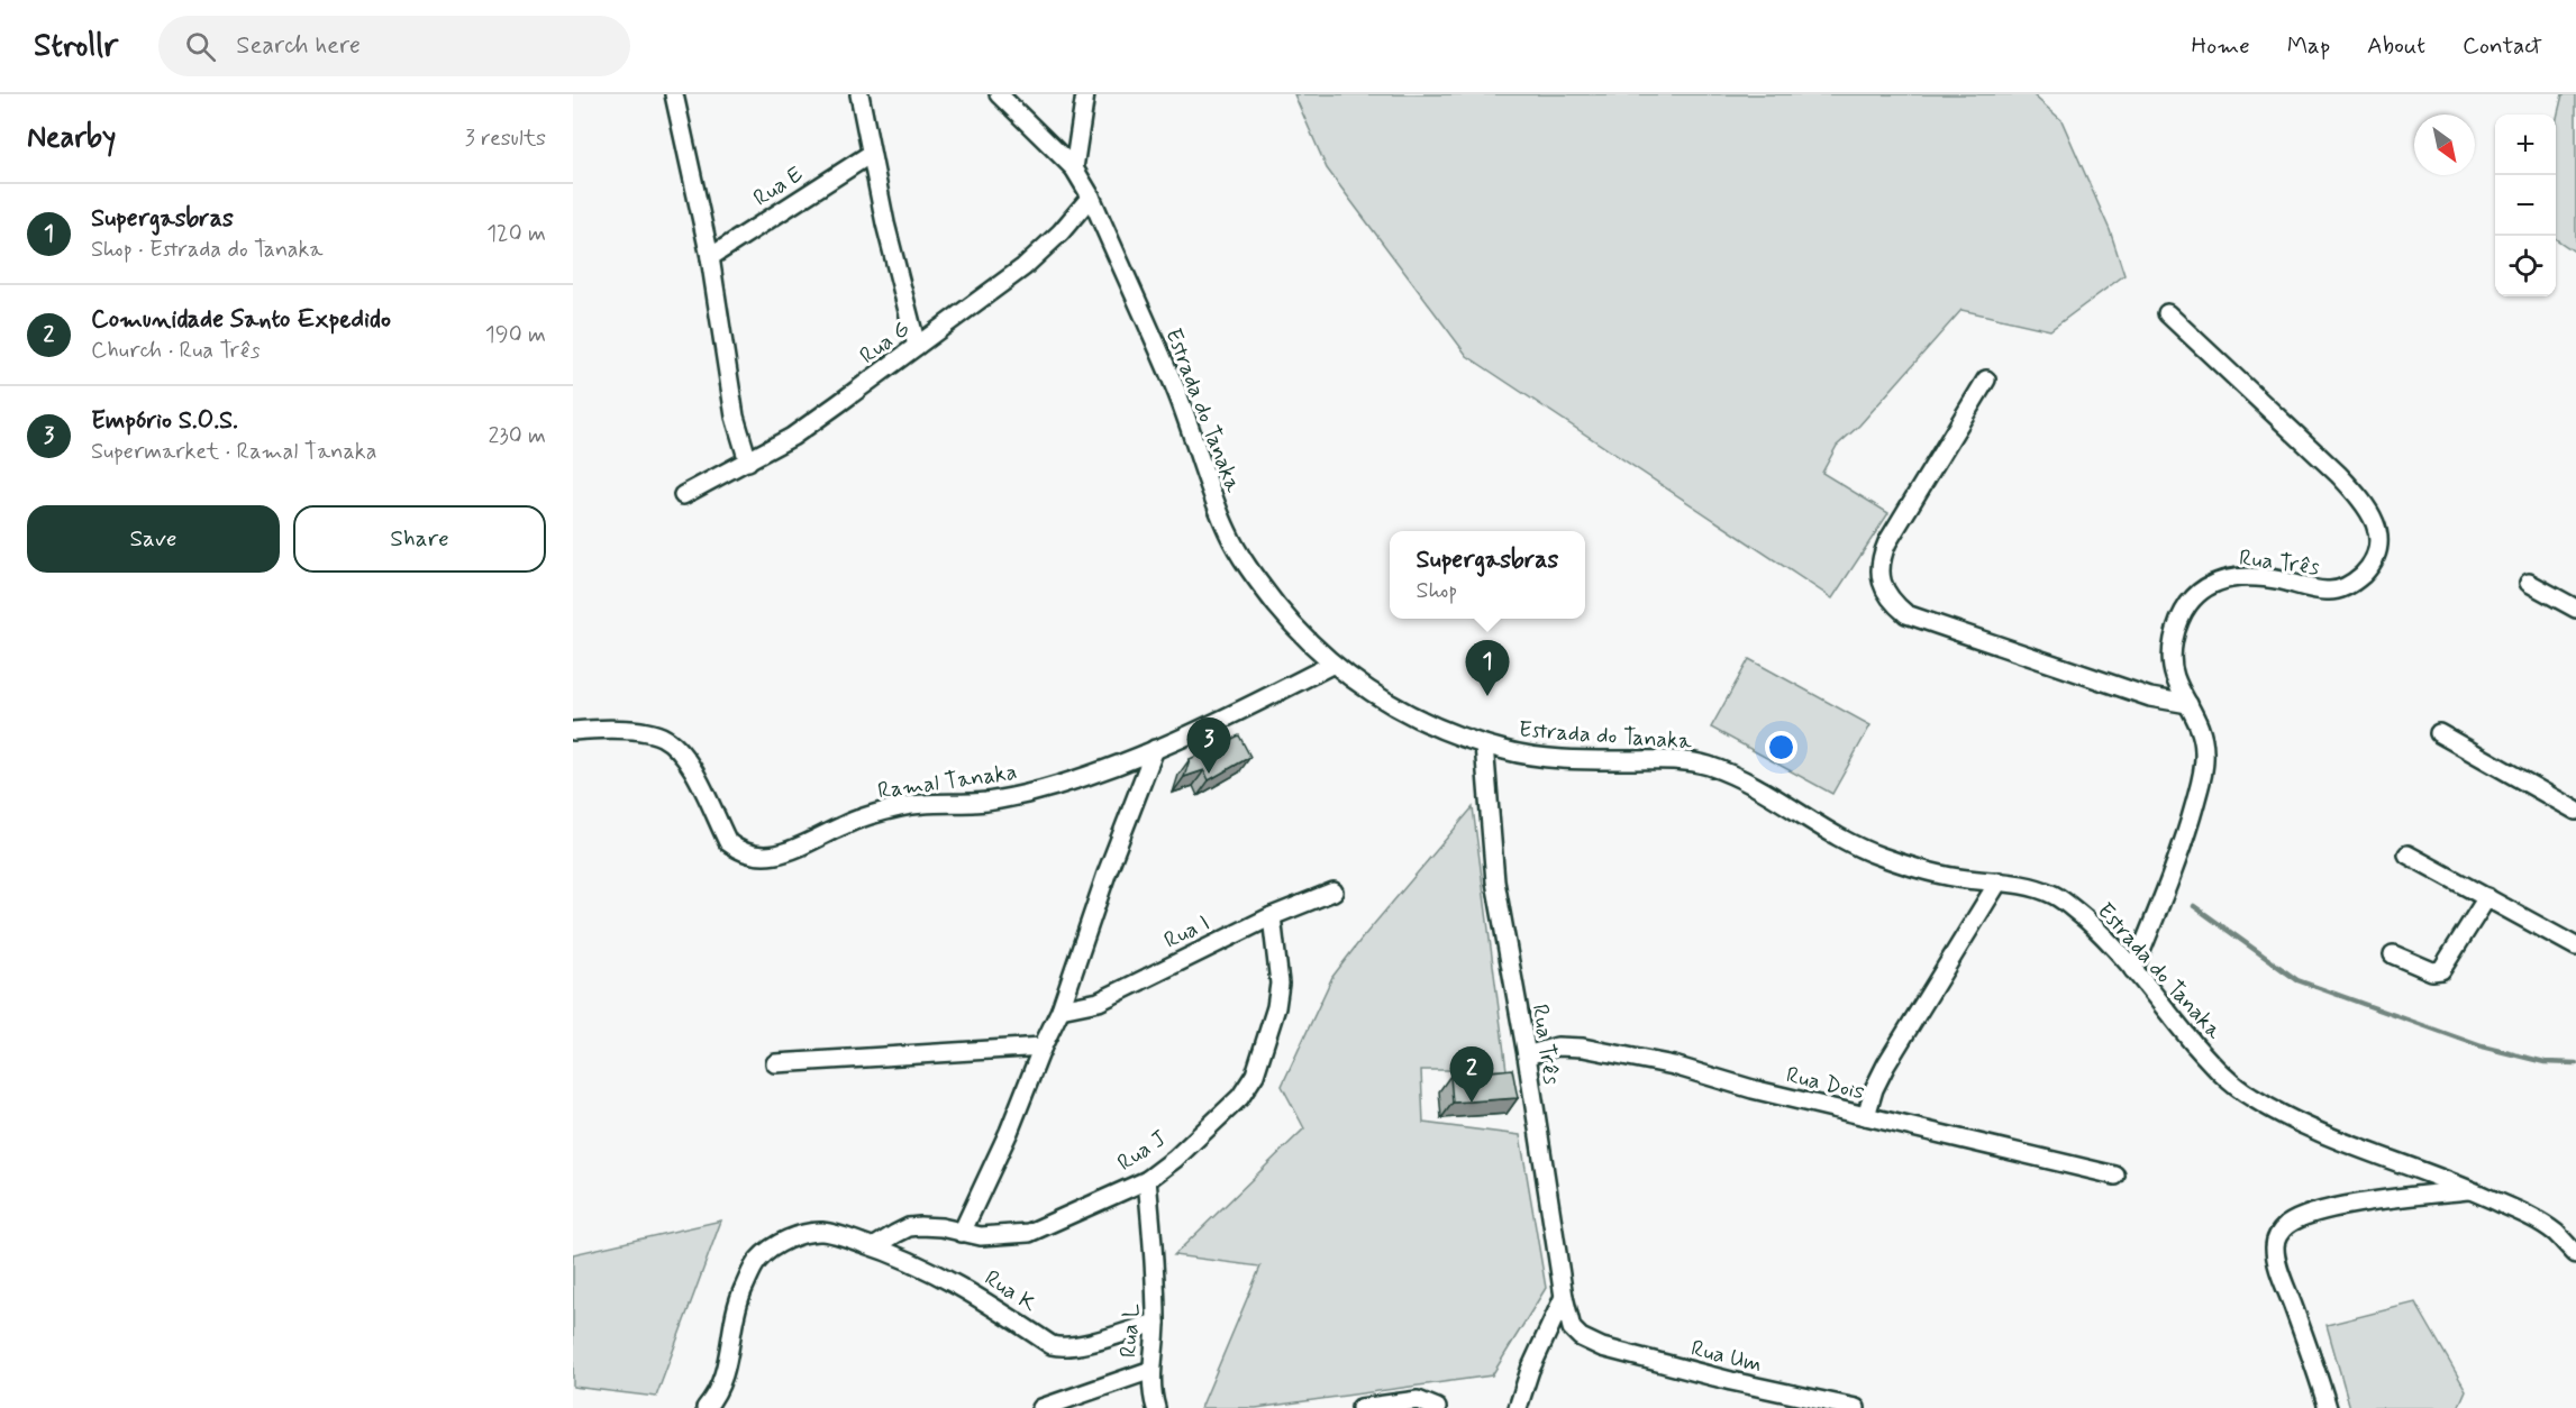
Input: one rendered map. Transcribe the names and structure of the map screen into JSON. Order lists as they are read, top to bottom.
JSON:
{
  "streets": {
    "street": [
      "Rua E",
      "Rua G",
      "Estrada do Tanaka",
      "Rua Três",
      "Ramal Tanaka",
      "Rua I",
      "Rua Dois",
      "Rua J",
      "Rua K",
      "Rua L",
      "Rua Um"
    ]
  },
  "crossings": [
    ["Rua G", "Estrada do Tanaka"],
    ["Estrada do Tanaka", "Rua Três"],
    ["Estrada do Tanaka", "Ramal Tanaka"],
    ["Rua Três", "Rua Dois"],
    ["Rua Três", "Rua Um"],
    ["Rua I", "Rua J"],
    ["Rua J", "Rua K"],
    ["Rua J", "Rua L"],
    ["Rua K", "Rua L"]
  ],
  "north": "bottom right",
  "page": {
    "header": "Strollr",
    "search": "Search here",
    "nav": [
      "Home",
      "Map",
      "About",
      "Contact"
    ],
    "heading": ["Nearby", "3 results"],
    "map_buttons": ["+", "−"],
    "list": [
      {
        "mark": "1",
        "name": "Supergasbras",
        "note": "Shop · Estrada do Tanaka",
        "value": "120 m"
      },
      {
        "mark": "2",
        "name": "Comunidade Santo Expedido",
        "note": "Church · Rua Três",
        "value": "190 m"
      },
      {
        "mark": "3",
        "name": "Empório S.O.S.",
        "note": "Supermarket · Ramal Tanaka",
        "value": "230 m"
      }
    ],
    "buttons": ["Save", "Share"],
    "popup": ["Supergasbras", "Shop"],
    "pins": ["1", "3", "2"]
  }
}
